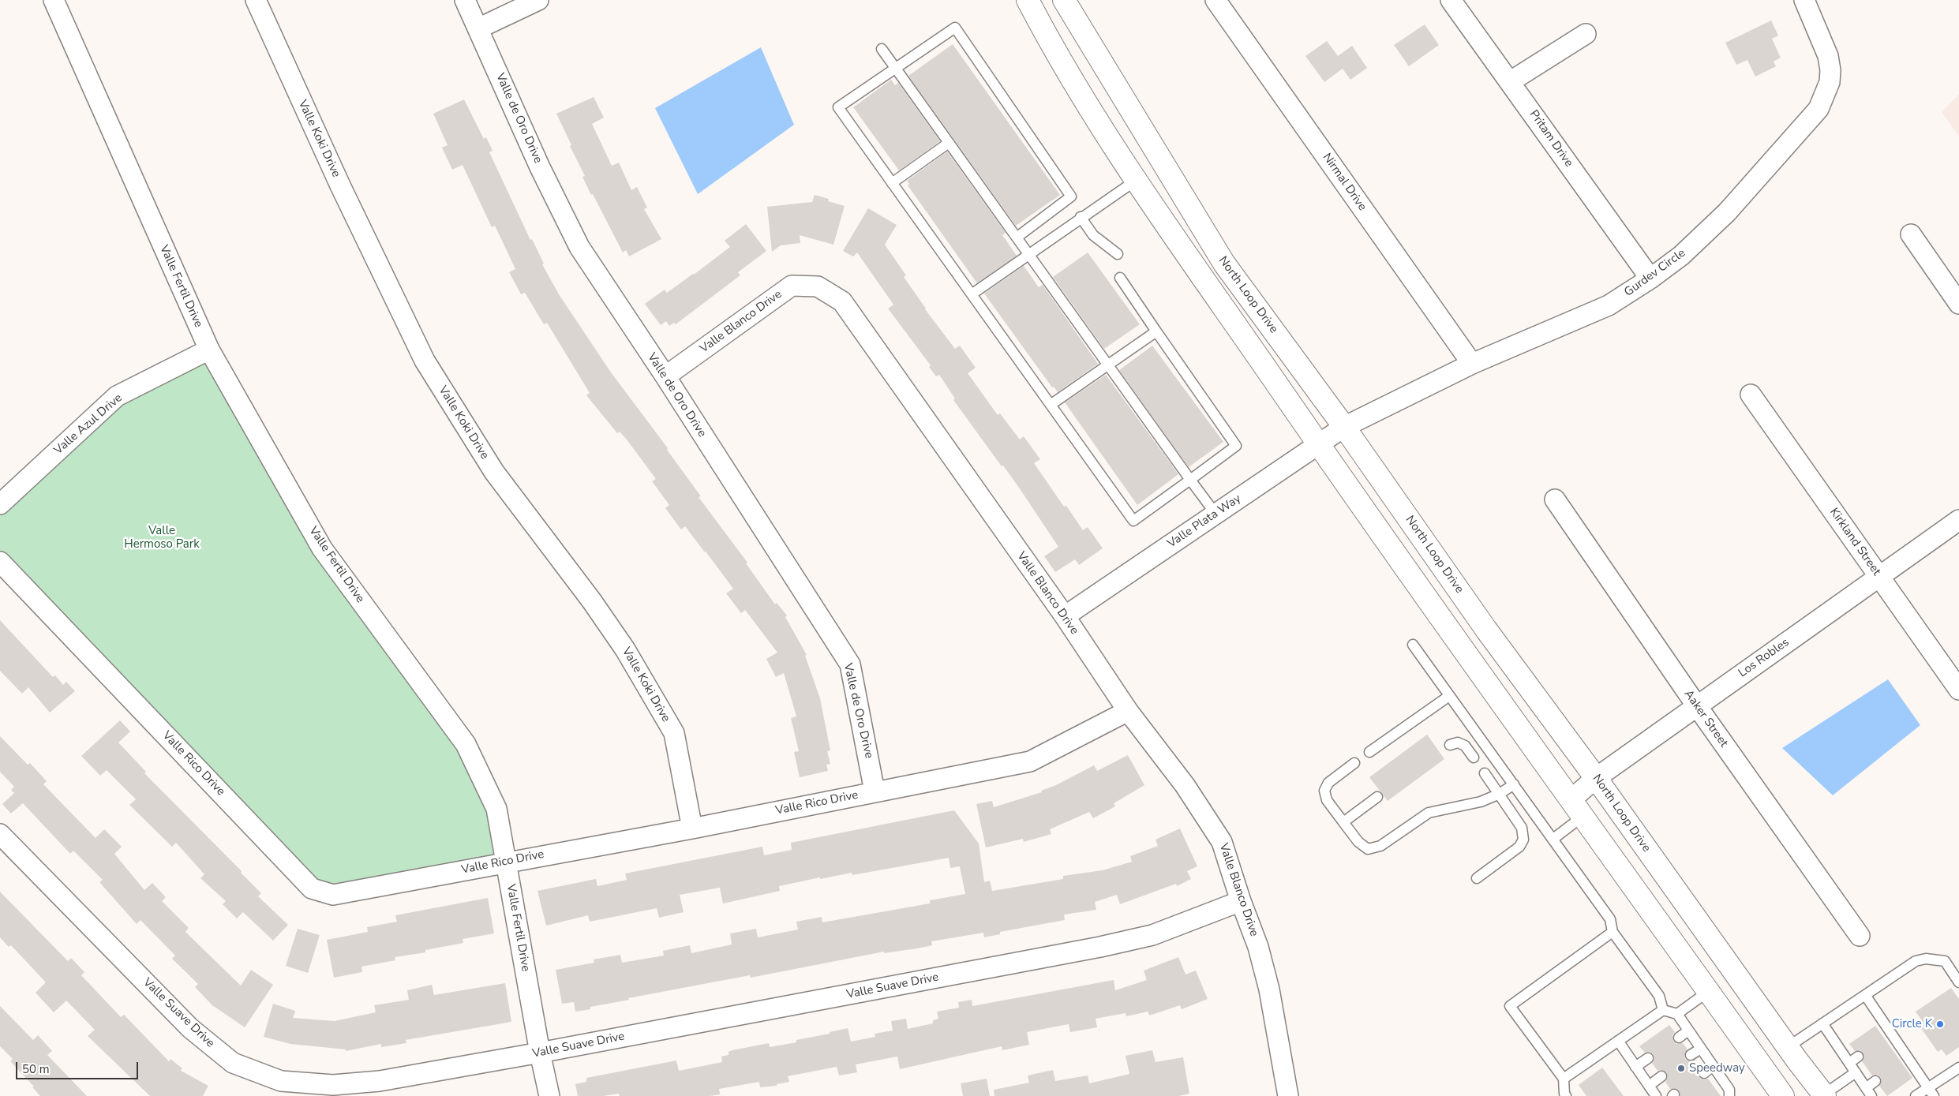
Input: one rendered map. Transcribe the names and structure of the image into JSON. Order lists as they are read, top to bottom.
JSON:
{
  "streets": {
    "main road": ["North Loop Drive"],
    "street": [
      "Valle de Oro Drive",
      "Valle Koki Drive",
      "Pritam Drive",
      "Nirmal Drive",
      "Gurdev Circle",
      "Valle Fertil Drive",
      "Valle Blanco Drive",
      "Valle Azul Drive",
      "Valle Plata Way",
      "Kirkland Street",
      "Los Robles",
      "Aaker Street",
      "Valle Rico Drive",
      "Valle Suave Drive"
    ]
  },
  "crossings": [
    ["Valle de Oro Drive", "Valle Blanco Drive"],
    ["Valle de Oro Drive", "Valle Rico Drive"],
    ["Valle Koki Drive", "Valle Rico Drive"],
    ["Pritam Drive", "Gurdev Circle"],
    ["Nirmal Drive", "Gurdev Circle"],
    ["Gurdev Circle", "North Loop Drive"],
    ["Gurdev Circle", "Valle Plata Way"],
    ["Valle Fertil Drive", "Valle Azul Drive"],
    ["Valle Fertil Drive", "Valle Rico Drive"],
    ["Valle Fertil Drive", "Valle Suave Drive"],
    ["North Loop Drive", "Valle Plata Way"],
    ["North Loop Drive", "Los Robles"],
    ["Valle Blanco Drive", "Valle Plata Way"],
    ["Valle Blanco Drive", "Valle Rico Drive"],
    ["Valle Blanco Drive", "Valle Suave Drive"],
    ["Kirkland Street", "Los Robles"],
    ["Los Robles", "Aaker Street"]
  ],
  "parks": ["Valle Hermoso Park"],
  "places": ["Circle K", "Speedway"],
  "scale_bar": "50 m"
}
